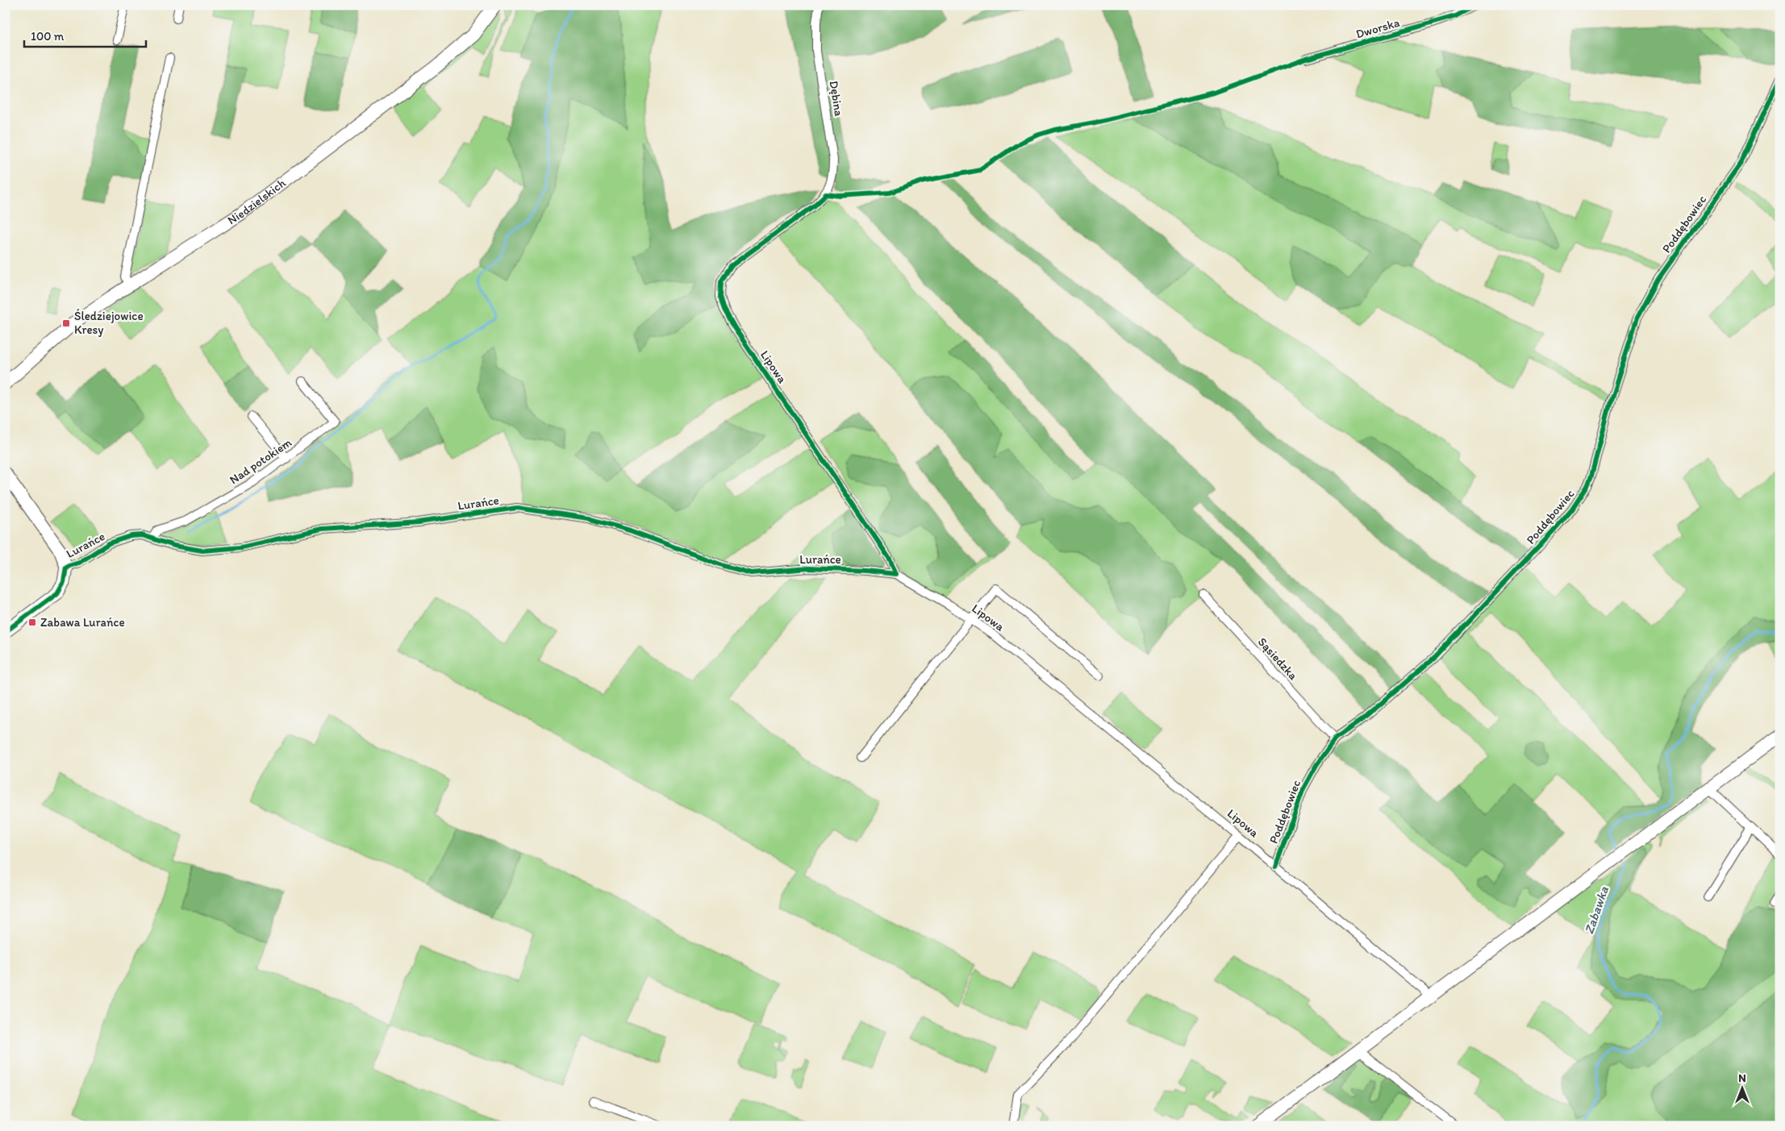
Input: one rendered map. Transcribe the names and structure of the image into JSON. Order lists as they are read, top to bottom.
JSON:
{
  "streets": {
    "street": [
      "Dworska",
      "Dębina",
      "Niedzielskich",
      "Poddębowiec",
      "Lipowa",
      "Nad potokiem",
      "Lurańce",
      "Sąsiedzka"
    ]
  },
  "crossings": [
    ["Dębina", "Lipowa"],
    ["Poddębowiec", "Lipowa"],
    ["Poddębowiec", "Sąsiedzka"],
    ["Lipowa", "Lurańce"],
    ["Nad potokiem", "Lurańce"]
  ],
  "water": ["Zabawka"],
  "places": {
    "transit": ["Śledziejowice Kresy", "Zabawa Lurańce"]
  },
  "scale_bar": "100 m",
  "north": "top"
}
